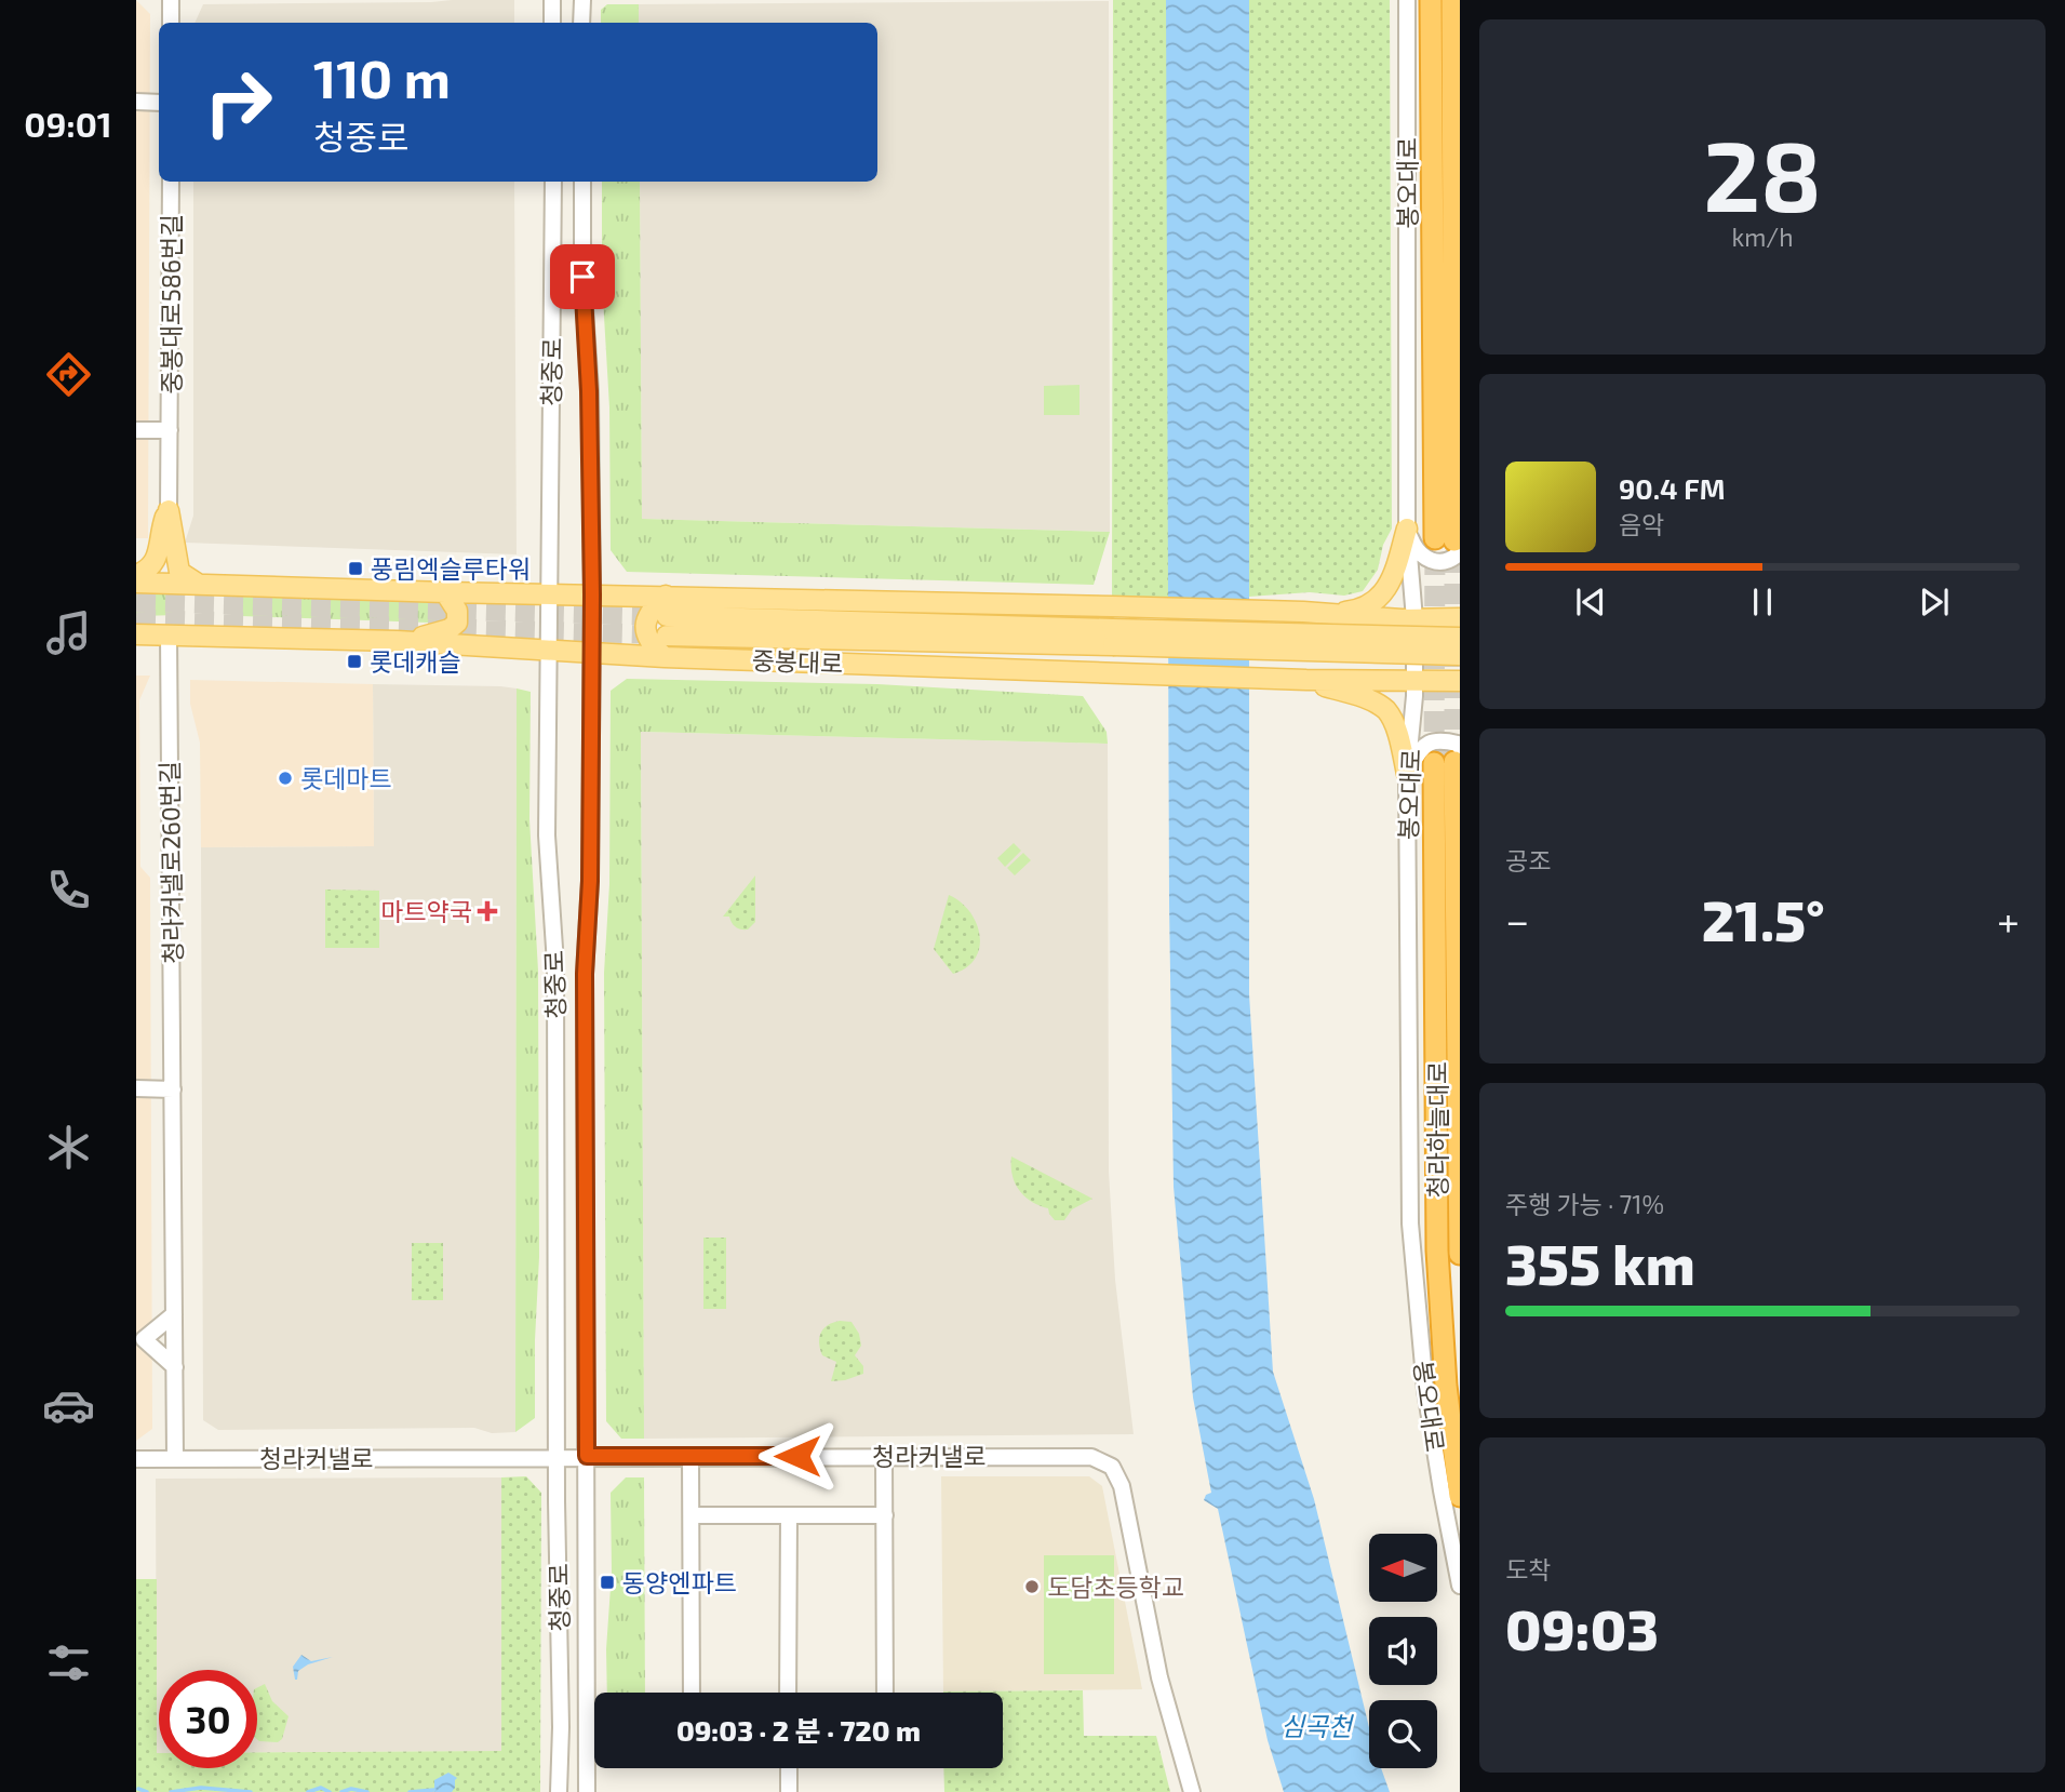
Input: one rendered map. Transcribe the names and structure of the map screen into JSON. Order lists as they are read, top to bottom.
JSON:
{
  "streets": {
    "highway": ["봉오대로", "청라하늘대로"],
    "main road": ["중봉대로"],
    "street": [
      "중봉대로586번길",
      "청중로",
      "청라커낼로260번길",
      "청라커낼로"
    ]
  },
  "crossings": [
    ["봉오대로", "중봉대로"],
    ["청중로", "중봉대로"],
    ["청중로", "청라커낼로"],
    ["중봉대로", "청라커낼로260번길"],
    ["청라커낼로260번길", "청라커낼로"]
  ],
  "water": ["심곡천"],
  "places": {
    "transit": ["풍림엑슬루타워", "롯데캐슬", "동양엔파트"],
    "other": ["롯데마트", "도담초등학교"],
    "health": ["마트약국"]
  },
  "north": "left",
  "page": {
    "tabs": "09:01",
    "tile": [
      ["28", "km/h"],
      "공조",
      ["주행 가능 · 71%", "355 km"],
      ["도착", "09:03"]
    ],
    "turn": ["110 m", "청중로"],
    "song": ["90.4 FM", "음악"],
    "heat": ["−", "21.5°", "+"],
    "limit": "30",
    "trip": "09:03 · 2 분 · 720 m"
  }
}
